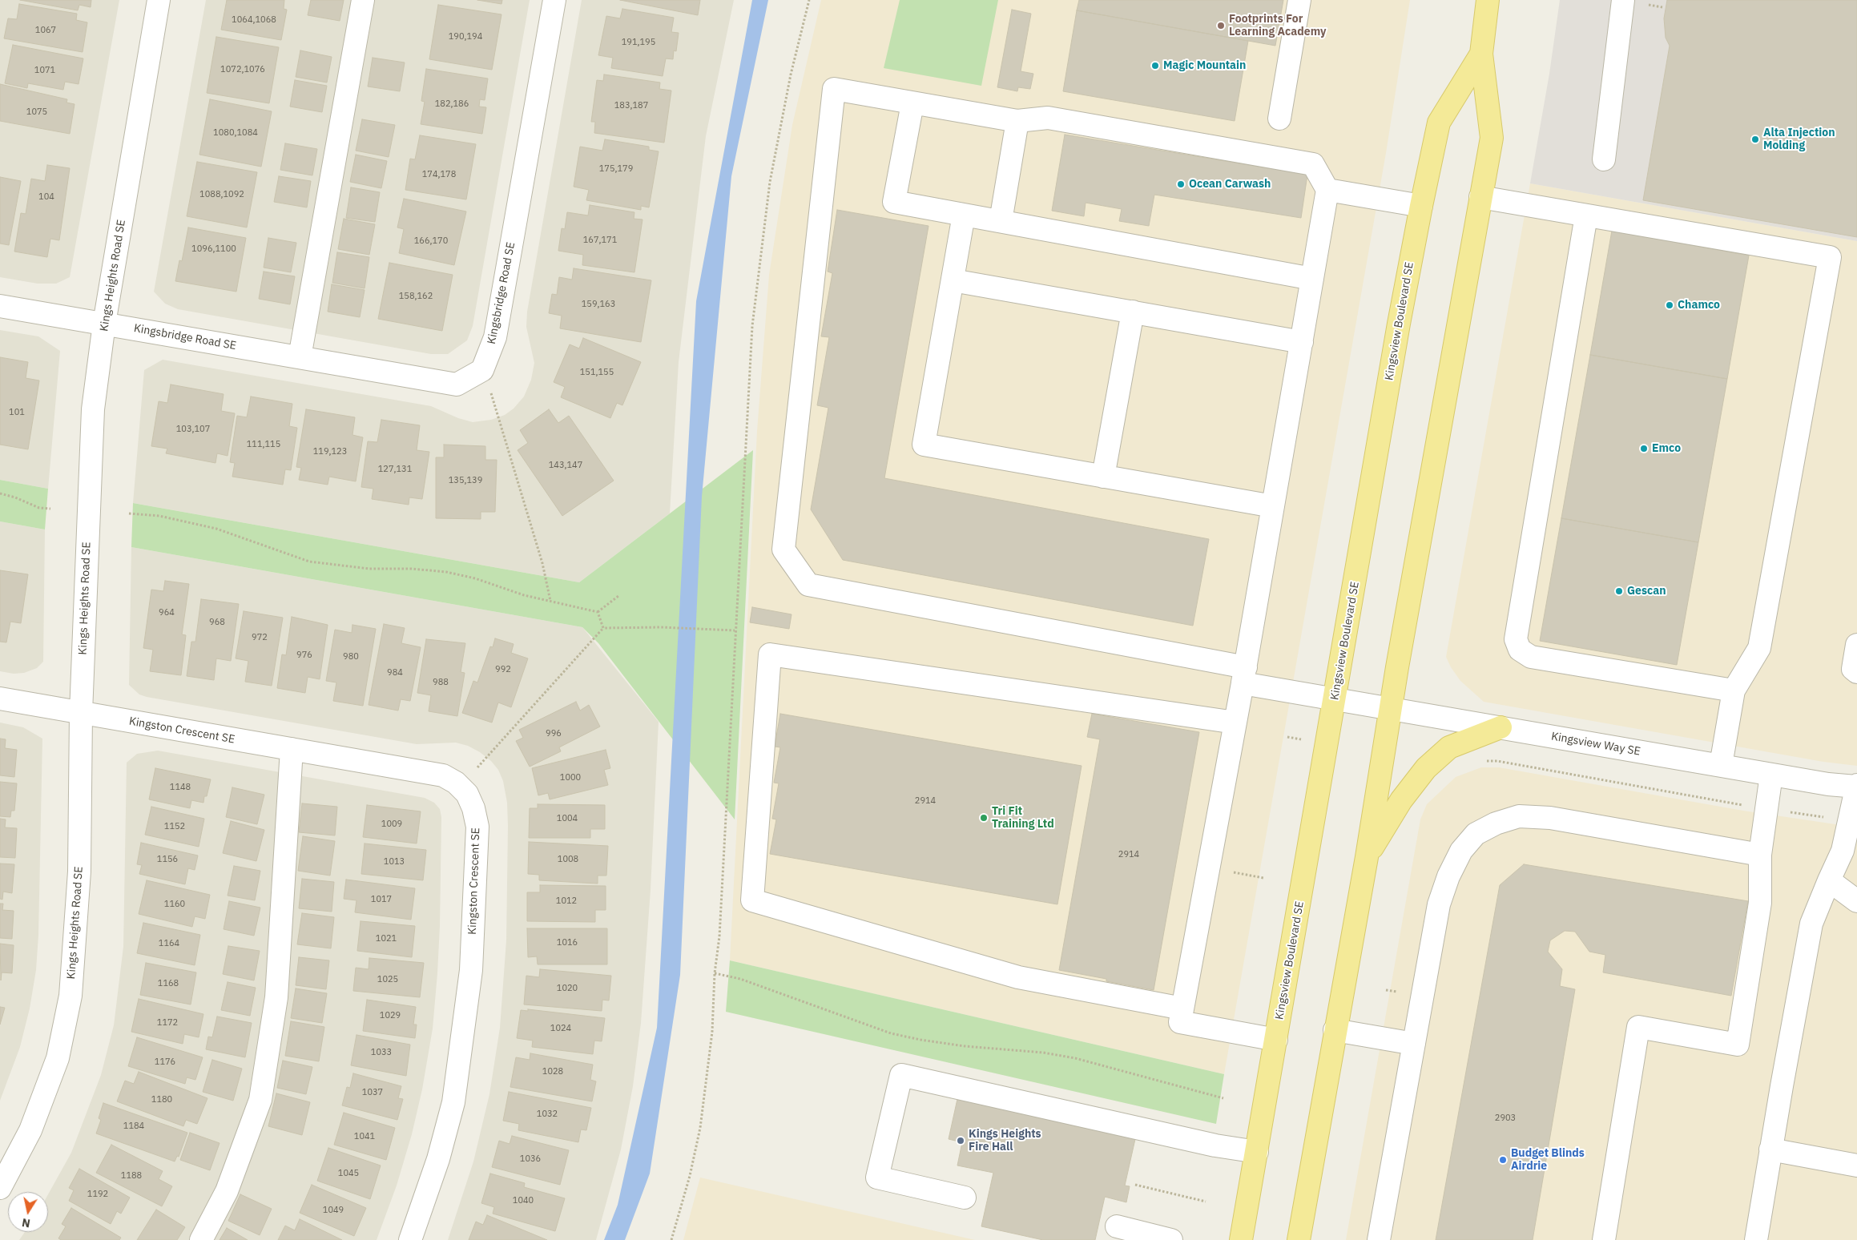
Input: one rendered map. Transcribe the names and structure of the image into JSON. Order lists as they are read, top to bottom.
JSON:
{
  "streets": {
    "main road": ["Kingsview Boulevard SE"],
    "street": [
      "Kings Heights Road SE",
      "Kingsbridge Road SE",
      "Kingston Crescent SE",
      "Kingsview Way SE"
    ]
  },
  "crossings": [
    ["Kings Heights Road SE", "Kingsbridge Road SE"],
    ["Kings Heights Road SE", "Kingston Crescent SE"],
    ["Kingsview Boulevard SE", "Kingsview Way SE"]
  ],
  "places": [
    "Footprints For Learning Academy",
    "Magic Mountain",
    "Alta Injection Molding",
    "Ocean Carwash",
    "Chamco",
    "Emco",
    "Gescan",
    "Tri Fit Training Ltd",
    "Kings Heights Fire Hall",
    "Budget Blinds Airdrie"
  ],
  "house_numbers": [
    "1064,1068",
    "1067",
    "190,194",
    "191,195",
    "1072,1076",
    "1071",
    "182,186",
    "183,187",
    "1075",
    "1080,1084",
    "175,179",
    "174,178",
    "1088,1092",
    "104",
    "167,171",
    "166,170",
    "1096,1100",
    "158,162",
    "159,163",
    "151,155",
    "101",
    "103,107",
    "111,115",
    "119,123",
    "143,147",
    "127,131",
    "135,139",
    "964",
    "968",
    "972",
    "976",
    "980",
    "992",
    "984",
    "988",
    "996",
    "1000",
    "1148",
    "2914",
    "1004",
    "1009",
    "1152",
    "2914",
    "1156",
    "1008",
    "1013",
    "1017",
    "1012",
    "1160",
    "1021",
    "1016",
    "1164",
    "1025",
    "1168",
    "1020",
    "1029",
    "1172",
    "1024",
    "1033",
    "1176",
    "1028",
    "1037",
    "1180",
    "1032",
    "2903",
    "1184",
    "1041",
    "1036",
    "1045",
    "1188",
    "1192",
    "1040",
    "1049"
  ],
  "north": "bottom"
}
